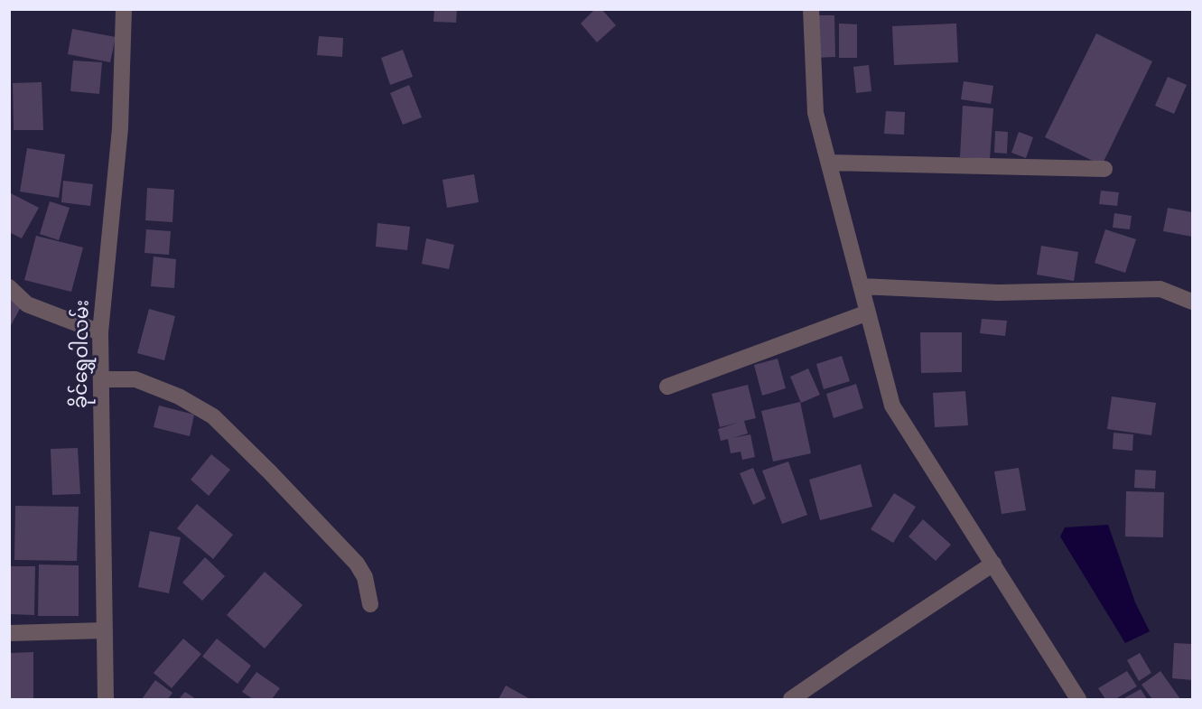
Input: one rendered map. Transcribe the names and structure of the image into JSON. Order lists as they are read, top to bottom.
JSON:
{
  "streets": {
    "street": ["ခိုင်ရွှေဝါလမ်း"]
  }
}
